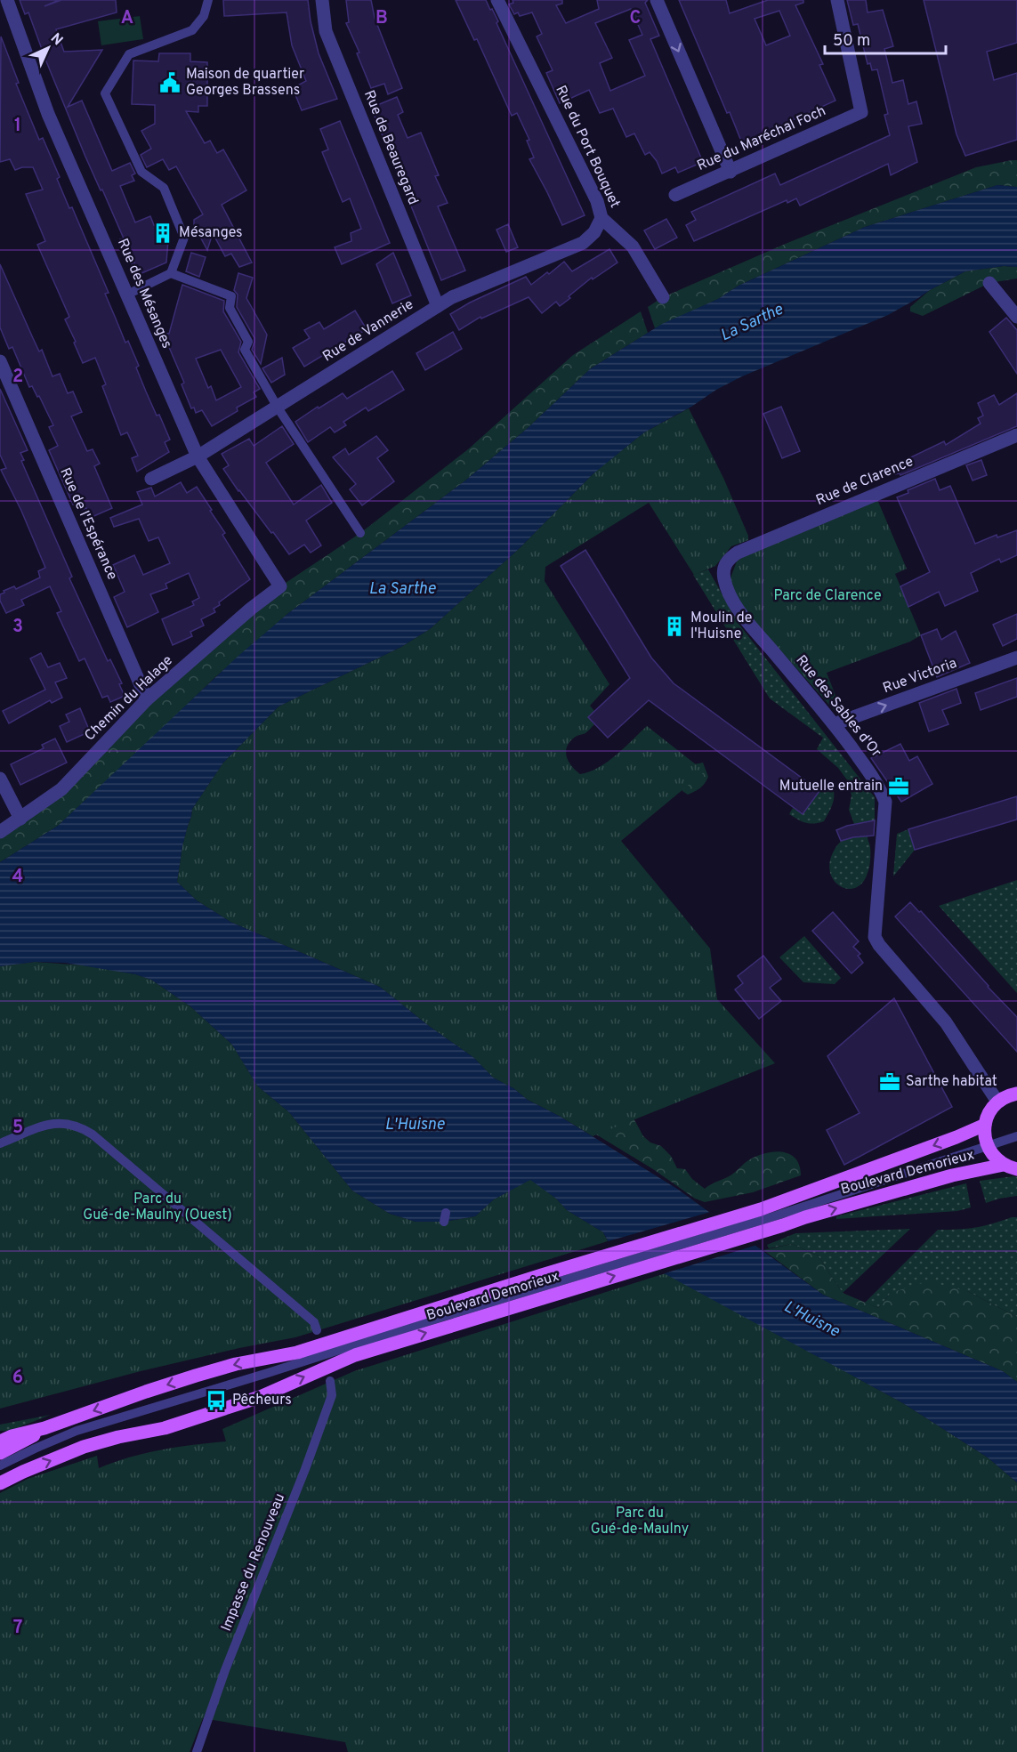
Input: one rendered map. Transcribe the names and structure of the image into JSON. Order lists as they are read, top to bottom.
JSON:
{
  "streets": {
    "main road": ["Boulevard Demorieux"],
    "street": [
      "Rue du Maréchal Foch",
      "Rue du Port Bouquet",
      "Rue de Beauregard",
      "Rue des Mésanges",
      "Rue de Vannerie",
      "Rue de Clarence",
      "Rue de l'Espérance",
      "Rue Victoria",
      "Chemin du Halage",
      "Rue des Sables d'Or"
    ],
    "lane": ["Impasse du Renouveau"]
  },
  "crossings": [
    ["Rue du Port Bouquet", "Rue de Vannerie"],
    ["Rue de Beauregard", "Rue de Vannerie"],
    ["Rue des Mésanges", "Rue de Vannerie"],
    ["Rue des Mésanges", "Chemin du Halage"],
    ["Rue de Clarence", "Rue des Sables d'Or"],
    ["Rue de l'Espérance", "Chemin du Halage"],
    ["Rue Victoria", "Rue des Sables d'Or"]
  ],
  "one_way": ["Rue Victoria"],
  "water": ["La Sarthe", "L'Huisne"],
  "parks": ["Parc de Clarence", "Parc du Gué-de-Maulny (Ouest)", "Parc du Gué-de-Maulny"],
  "places": {
    "public building": ["Maison de quartier Georges Brassens"],
    "building": ["Mésanges", "Moulin de l'Huisne"],
    "office": ["Mutuelle entrain", "Sarthe habitat"],
    "bus stop": ["Pêcheurs"]
  },
  "scale_bar": "50 m",
  "north": "top right",
  "grid": {
    "columns": ["A", "B", "C"],
    "rows": [
      "1",
      "2",
      "3",
      "4",
      "5",
      "6",
      "7"
    ]
  }
}
